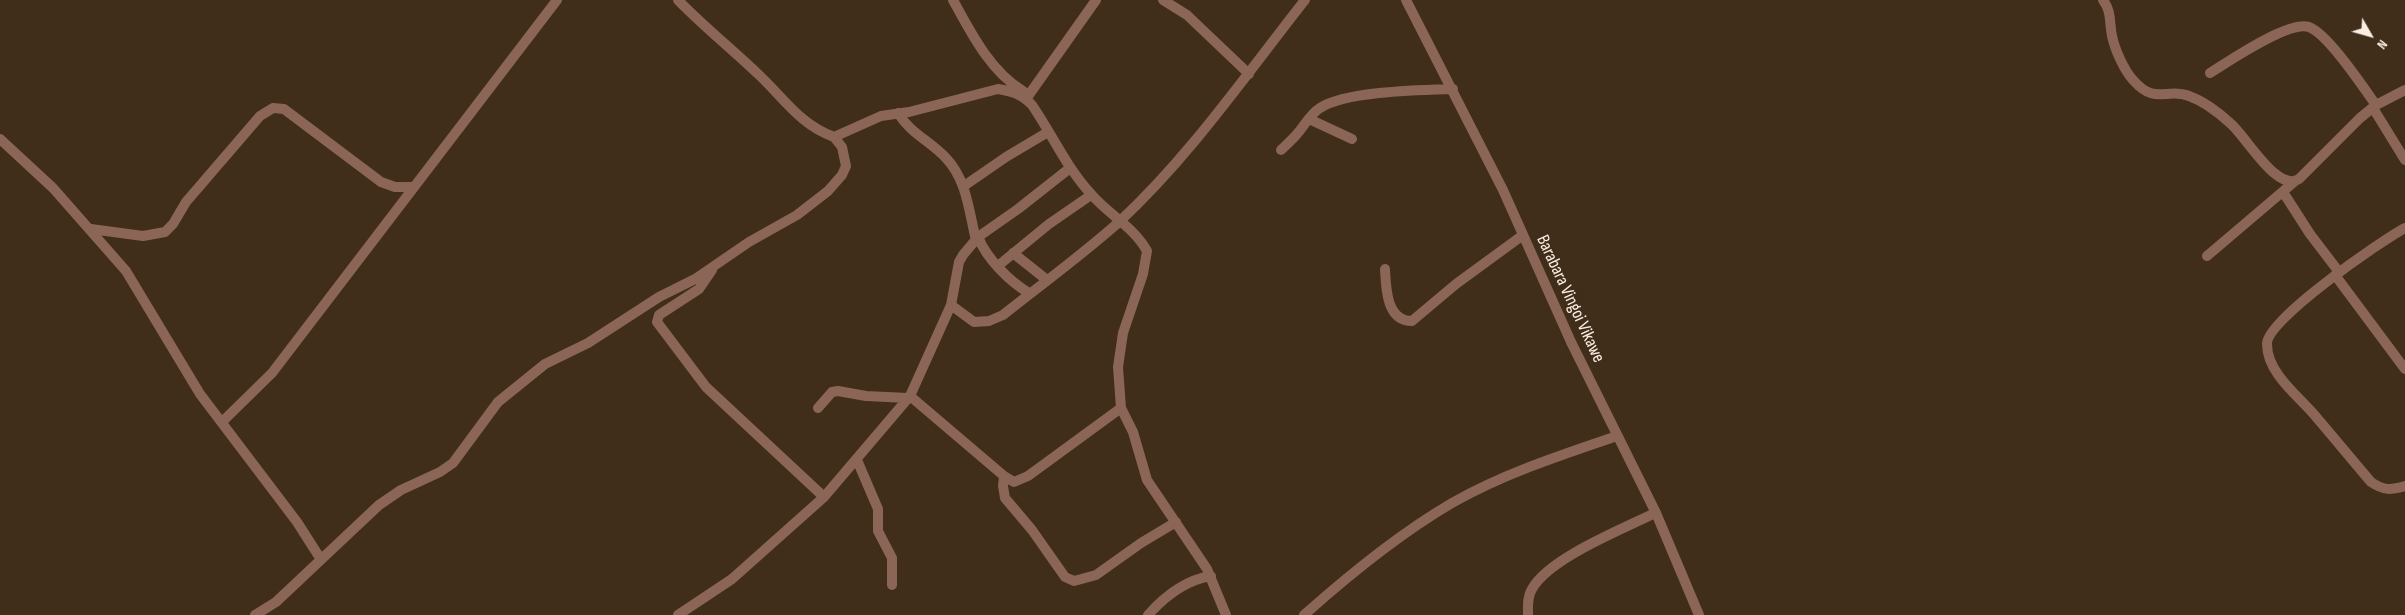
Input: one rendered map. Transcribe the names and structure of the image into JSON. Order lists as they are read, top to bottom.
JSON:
{
  "streets": {
    "street": ["Barabara Vingoi Vikawe"]
  },
  "north": "bottom right"
}
